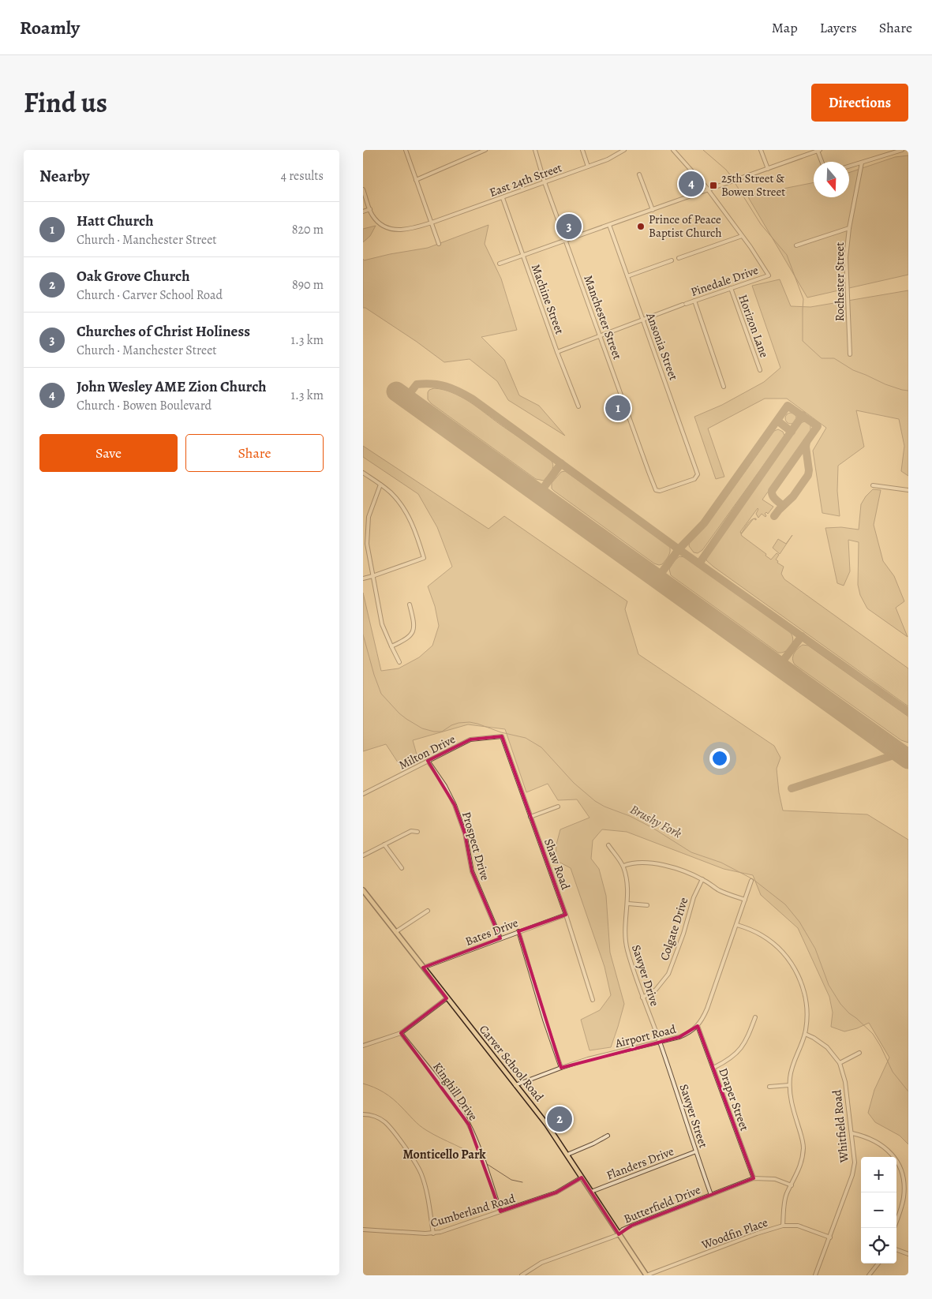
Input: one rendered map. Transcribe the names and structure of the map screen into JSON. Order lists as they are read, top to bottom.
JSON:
{
  "streets": {
    "main road": ["Carver School Road"],
    "street": [
      "East 24th Street",
      "Pinedale Drive",
      "Rochester Street",
      "Machine Street",
      "Manchester Street",
      "Horizon Lane",
      "Ansonia Street",
      "Milton Drive",
      "Prospect Drive",
      "Shaw Road",
      "Colgate Drive",
      "Bates Drive",
      "Sawyer Drive",
      "Airport Road",
      "Kinghill Drive",
      "Draper Street",
      "Sawyer Street",
      "Whitfield Road",
      "Flanders Drive",
      "Butterfield Drive",
      "Cumberland Road",
      "Woodfin Place"
    ]
  },
  "crossings": [
    ["East 24th Street", "Machine Street"],
    ["East 24th Street", "Manchester Street"],
    ["Pinedale Drive", "Machine Street"],
    ["Pinedale Drive", "Manchester Street"],
    ["Pinedale Drive", "Horizon Lane"],
    ["Pinedale Drive", "Ansonia Street"],
    ["Manchester Street", "Ansonia Street"],
    ["Milton Drive", "Prospect Drive"],
    ["Milton Drive", "Shaw Road"],
    ["Prospect Drive", "Bates Drive"],
    ["Shaw Road", "Bates Drive"],
    ["Colgate Drive", "Sawyer Drive"],
    ["Bates Drive", "Carver School Road"],
    ["Sawyer Drive", "Airport Road"],
    ["Sawyer Drive", "Sawyer Street"],
    ["Airport Road", "Carver School Road"],
    ["Airport Road", "Draper Street"],
    ["Airport Road", "Sawyer Street"],
    ["Carver School Road", "Flanders Drive"],
    ["Carver School Road", "Butterfield Drive"],
    ["Carver School Road", "Cumberland Road"],
    ["Carver School Road", "Woodfin Place"],
    ["Kinghill Drive", "Cumberland Road"],
    ["Draper Street", "Butterfield Drive"],
    ["Sawyer Street", "Flanders Drive"],
    ["Sawyer Street", "Butterfield Drive"],
    ["Whitfield Road", "Woodfin Place"]
  ],
  "districts": ["Monticello Park"],
  "water": ["Brushy Fork"],
  "places": {
    "transit": ["25th Street & Bowen Street"],
    "other": ["Prince of Peace Baptist Church"]
  },
  "north": "bottom",
  "page": {
    "header": "Roamly",
    "nav": ["Map", "Layers", "Share"],
    "title": "Find us",
    "buttons": [
      "Directions",
      ["Save", "Share"]
    ],
    "heading": ["Nearby", "4 results"],
    "pins": [
      "4",
      "3",
      "1",
      "2"
    ],
    "list": [
      {
        "mark": "1",
        "name": "Hatt Church",
        "note": "Church · Manchester Street",
        "value": "820 m"
      },
      {
        "mark": "2",
        "name": "Oak Grove Church",
        "note": "Church · Carver School Road",
        "value": "890 m"
      },
      {
        "mark": "3",
        "name": "Churches of Christ Holiness",
        "note": "Church · Manchester Street",
        "value": "1.3 km"
      },
      {
        "mark": "4",
        "name": "John Wesley AME Zion Church",
        "note": "Church · Bowen Boulevard",
        "value": "1.3 km"
      }
    ],
    "map_buttons": ["+", "−"]
  }
}
